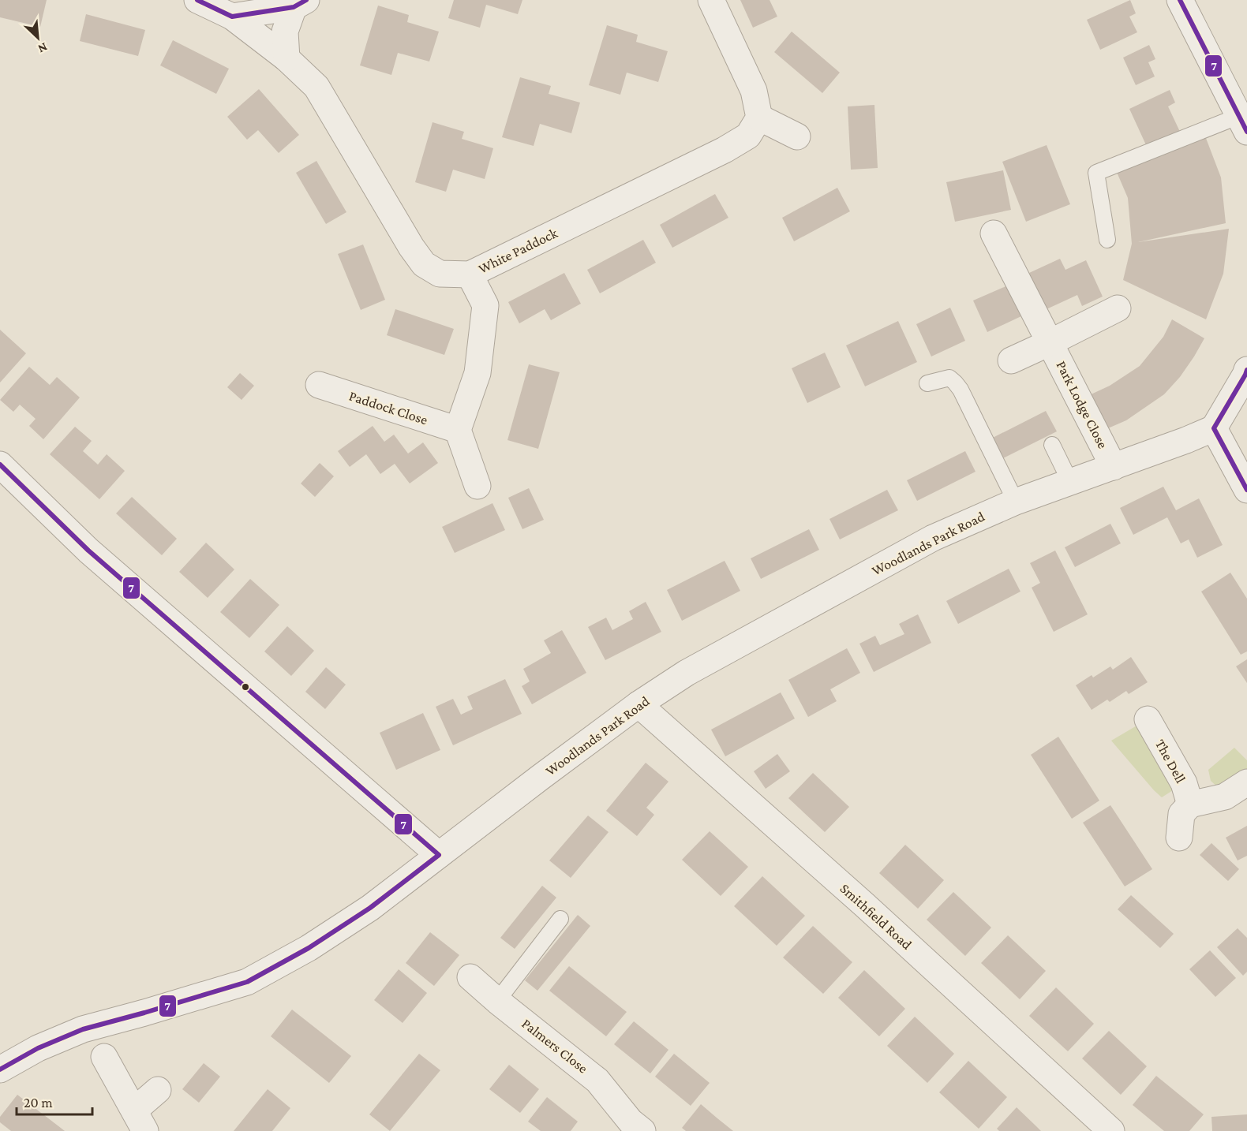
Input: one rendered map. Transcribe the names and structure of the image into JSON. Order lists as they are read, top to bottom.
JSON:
{
  "streets": {
    "street": [
      "White Paddock",
      "Park Lodge Close",
      "Paddock Close",
      "Woodlands Park Road",
      "The Dell",
      "Smithfield Road",
      "Palmers Close"
    ]
  },
  "crossings": [
    ["Park Lodge Close", "Woodlands Park Road"],
    ["Woodlands Park Road", "Smithfield Road"]
  ],
  "lines": ["transit line 7"],
  "scale_bar": "20 m",
  "north": "bottom right"
}
